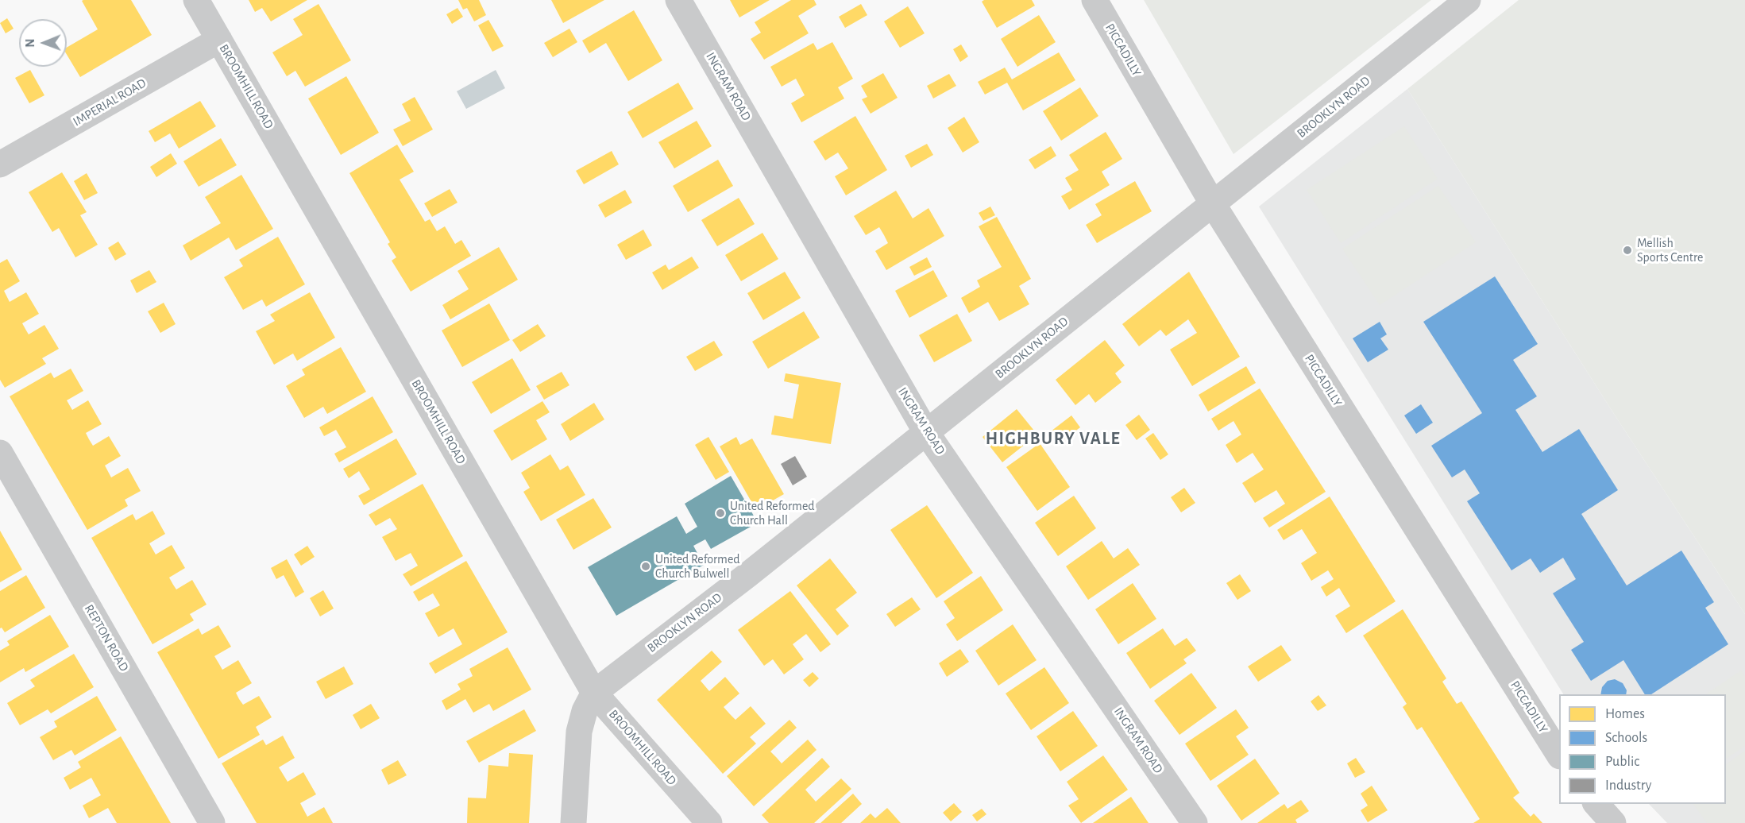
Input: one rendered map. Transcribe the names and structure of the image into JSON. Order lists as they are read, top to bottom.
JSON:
{
  "streets": {
    "street": [
      "PICCADILLY",
      "BROOMHILL ROAD",
      "INGRAM ROAD",
      "IMPERIAL ROAD",
      "BROOKLYN ROAD",
      "REPTON ROAD"
    ]
  },
  "crossings": [
    ["PICCADILLY", "BROOKLYN ROAD"],
    ["BROOMHILL ROAD", "IMPERIAL ROAD"],
    ["BROOMHILL ROAD", "BROOKLYN ROAD"],
    ["INGRAM ROAD", "BROOKLYN ROAD"]
  ],
  "districts": ["HIGHBURY VALE"],
  "places": ["Mellish Sports Centre", "United Reformed Church Hall", "United Reformed Church Bulwell"],
  "legend": [
    "Homes",
    "Schools",
    "Public",
    "Industry"
  ],
  "north": "left"
}
